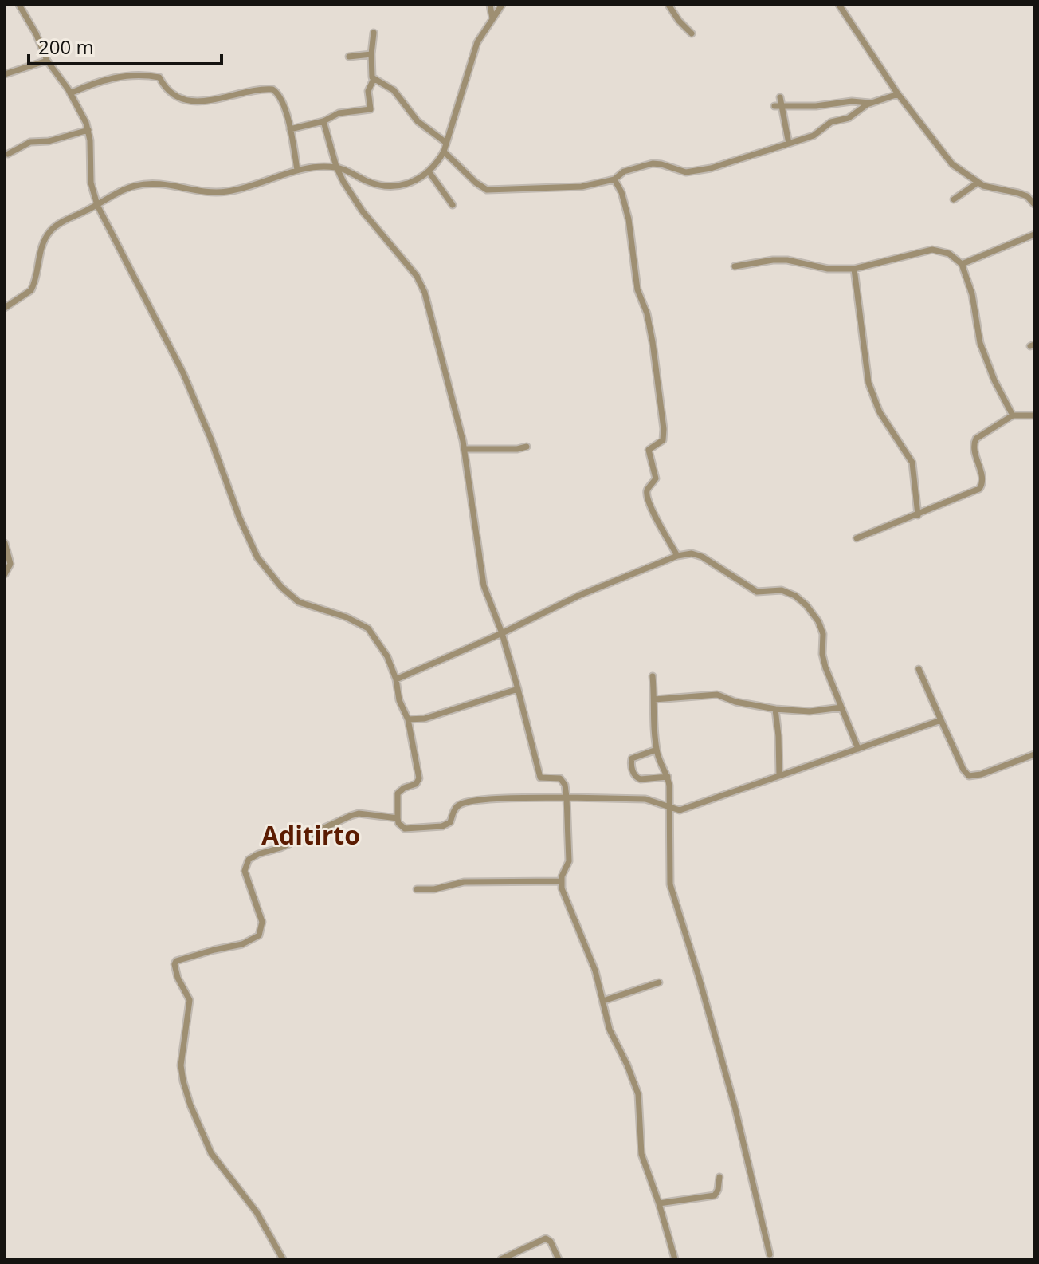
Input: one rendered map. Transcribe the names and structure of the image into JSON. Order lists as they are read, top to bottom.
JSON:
{
  "districts": ["Aditirto"],
  "scale_bar": "200 m"
}
